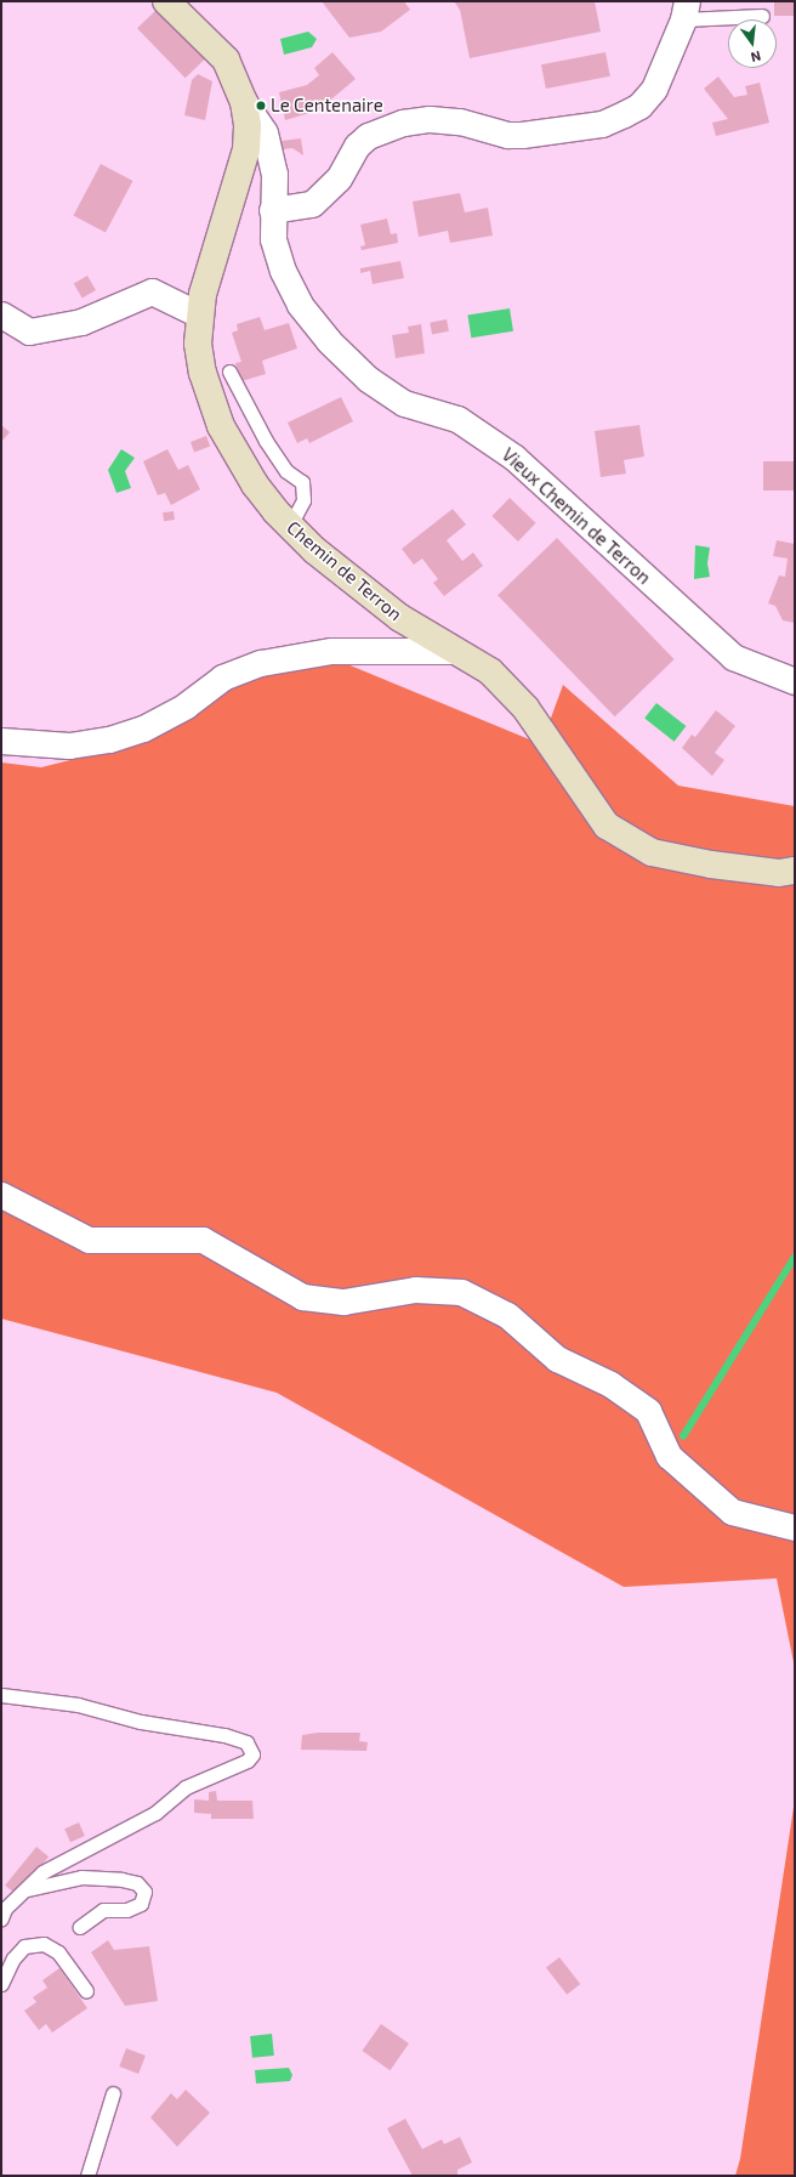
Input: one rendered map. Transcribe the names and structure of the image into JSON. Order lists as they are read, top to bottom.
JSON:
{
  "streets": {
    "street": ["Vieux Chemin de Terron", "Chemin de Terron"]
  },
  "crossings": [
    ["Vieux Chemin de Terron", "Chemin de Terron"]
  ],
  "places": ["Le Centenaire"],
  "north": "bottom"
}
